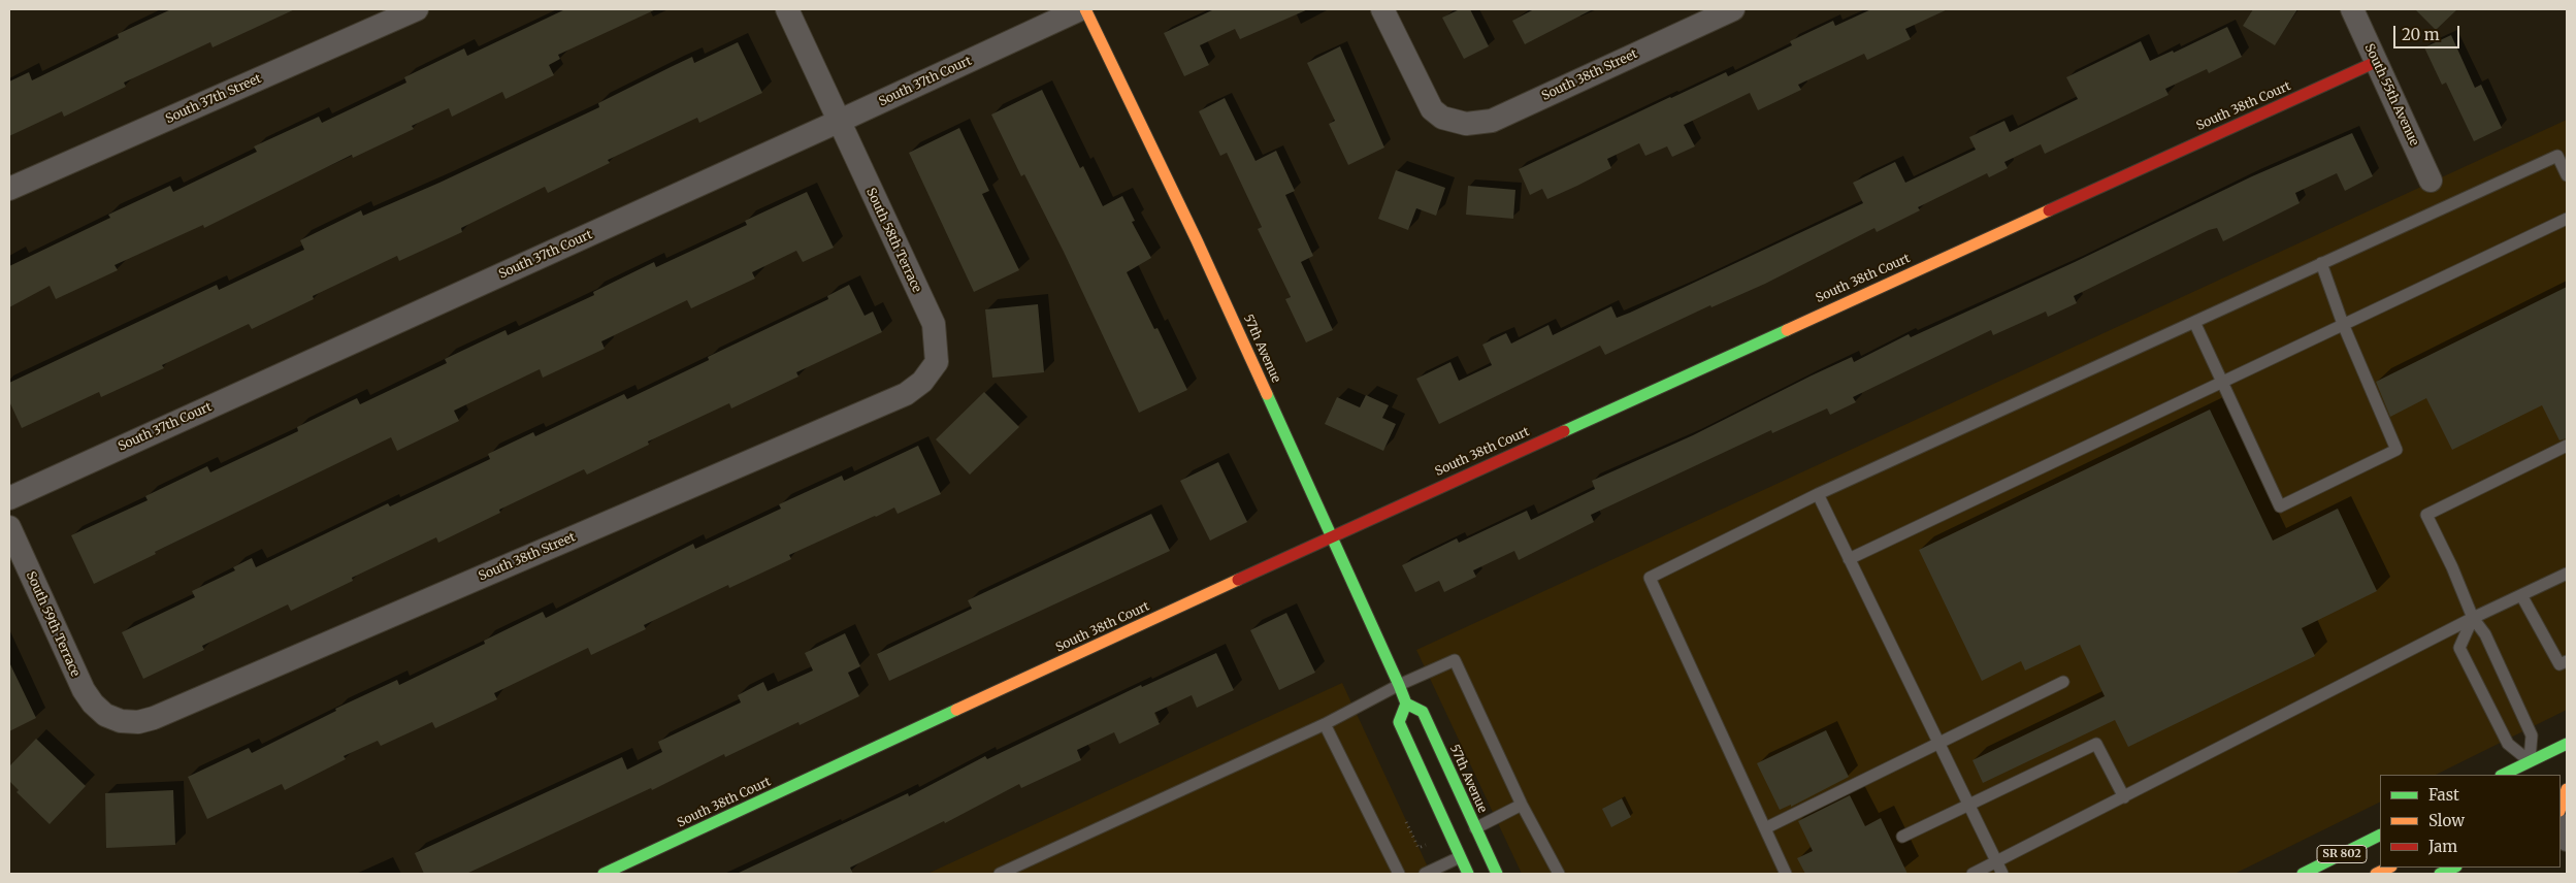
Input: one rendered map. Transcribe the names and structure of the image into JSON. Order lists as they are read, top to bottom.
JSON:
{
  "streets": {
    "street": [
      "South 38th Street",
      "South 37th Court",
      "South 55th Avenue",
      "South 37th Street",
      "South 38th Court",
      "South 58th Terrace",
      "57th Avenue",
      "South 59th Terrace",
      "SR 802"
    ]
  },
  "crossings": [
    ["South 38th Street", "South 58th Terrace"],
    ["South 38th Street", "South 59th Terrace"],
    ["South 37th Court", "South 58th Terrace"],
    ["South 55th Avenue", "South 38th Court"],
    ["South 38th Court", "57th Avenue"]
  ],
  "legend": ["Fast", "Slow", "Jam"],
  "scale_bar": "20 m"
}
